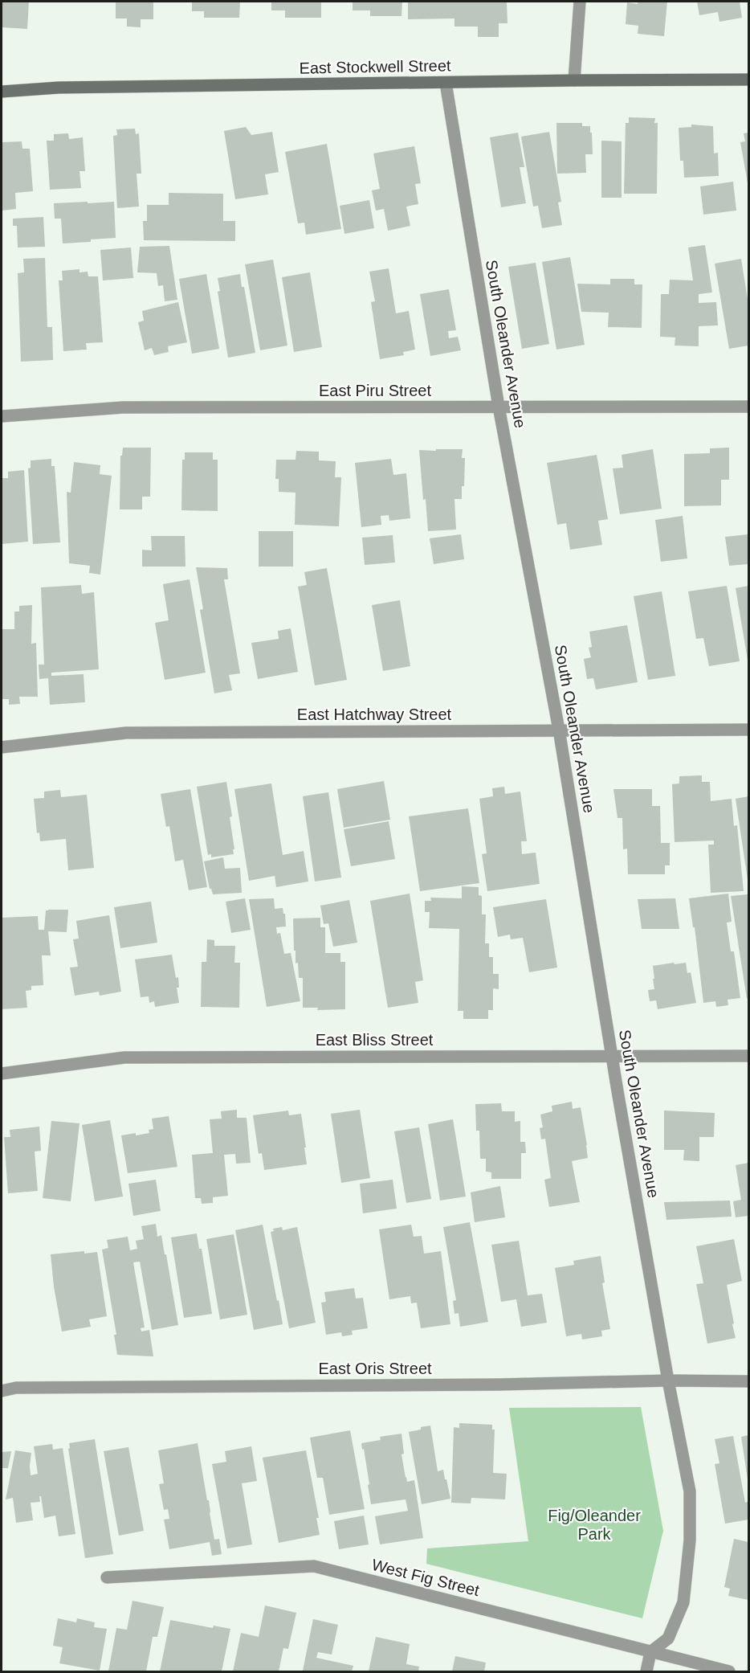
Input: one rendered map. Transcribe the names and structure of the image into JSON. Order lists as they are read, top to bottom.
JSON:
{
  "streets": {
    "street": [
      "East Stockwell Street",
      "South Oleander Avenue",
      "East Piru Street",
      "East Hatchway Street",
      "East Bliss Street",
      "East Oris Street",
      "West Fig Street"
    ]
  },
  "crossings": [
    ["East Stockwell Street", "South Oleander Avenue"],
    ["South Oleander Avenue", "East Piru Street"],
    ["South Oleander Avenue", "East Hatchway Street"],
    ["South Oleander Avenue", "East Bliss Street"],
    ["South Oleander Avenue", "East Oris Street"],
    ["South Oleander Avenue", "West Fig Street"]
  ],
  "parks": ["Fig/Oleander Park"]
}
